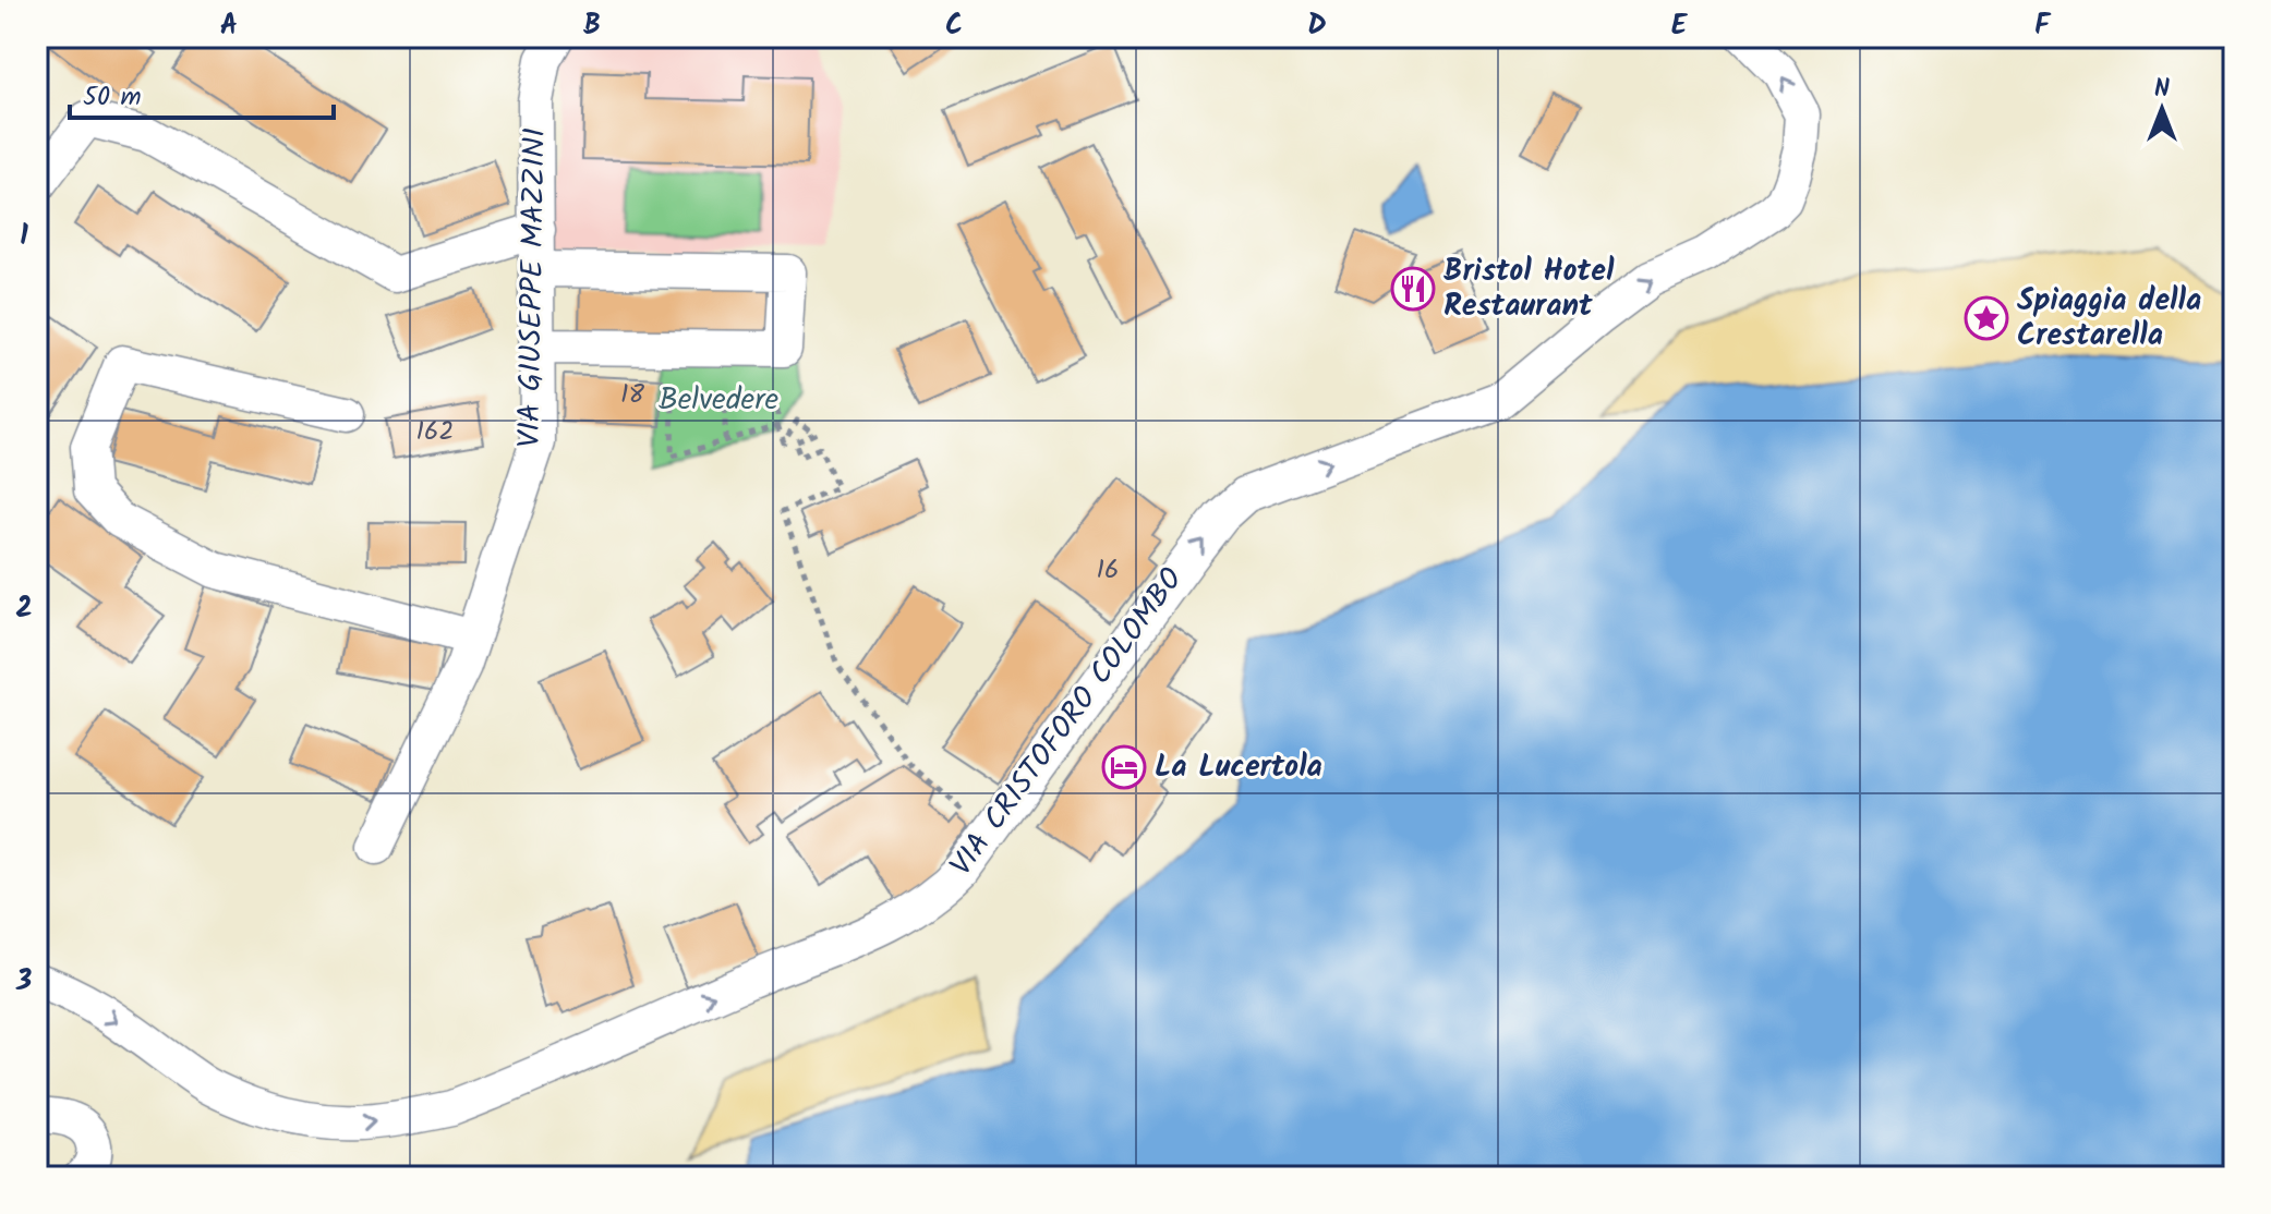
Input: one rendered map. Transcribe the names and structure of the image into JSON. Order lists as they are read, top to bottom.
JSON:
{
  "streets": {
    "street": ["VIA GIUSEPPE MAZZINI", "VIA CRISTOFORO COLOMBO"]
  },
  "one_way": ["VIA CRISTOFORO COLOMBO"],
  "parks": ["Belvedere"],
  "places": {
    "restaurant": ["Bristol Hotel Restaurant"],
    "place": ["Spiaggia della Crestarella"],
    "hotel": ["La Lucertola"]
  },
  "house_numbers": ["18", "162", "16"],
  "scale_bar": "50 m",
  "north": "top",
  "grid": {
    "columns": [
      "A",
      "B",
      "C",
      "D",
      "E",
      "F"
    ],
    "rows": ["1", "2", "3"]
  }
}
